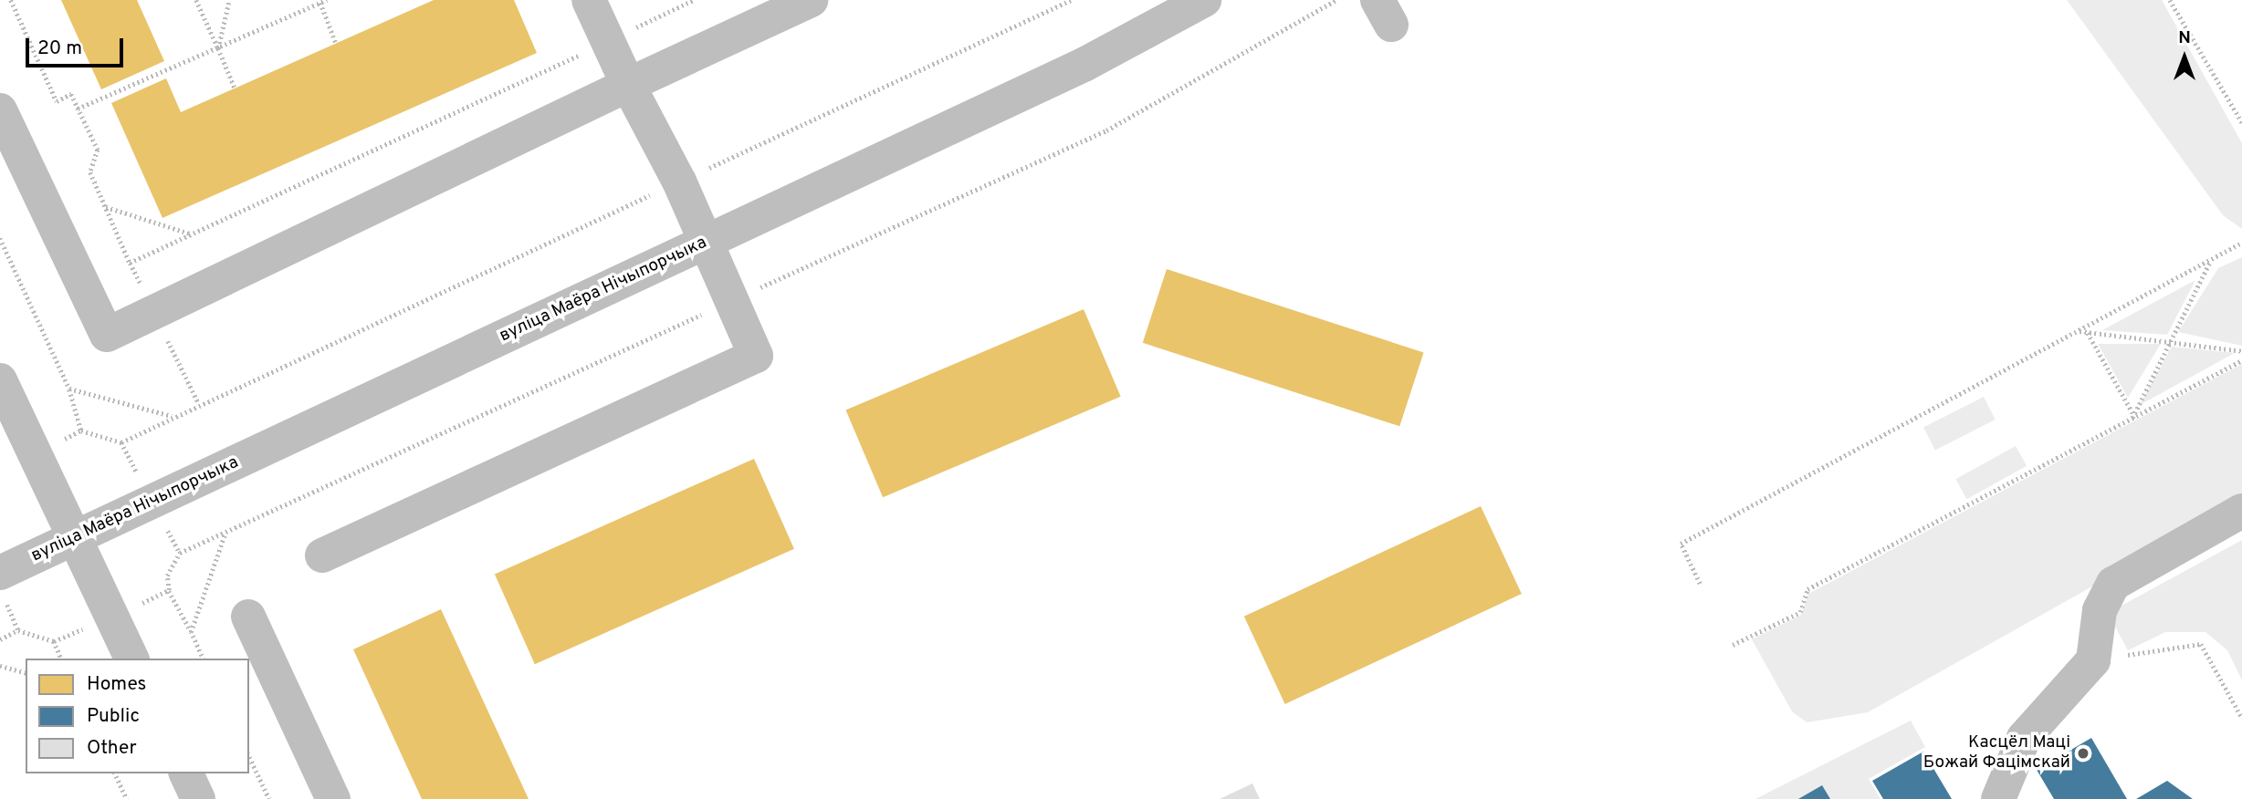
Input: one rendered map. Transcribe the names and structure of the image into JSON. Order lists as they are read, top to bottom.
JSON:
{
  "streets": {
    "street": ["вуліца Маёра Нічыпорчыка"]
  },
  "places": ["Касцёл Маці Божай Фацімскай"],
  "legend": ["Homes", "Public", "Other"],
  "scale_bar": "20 m",
  "north": "top"
}
